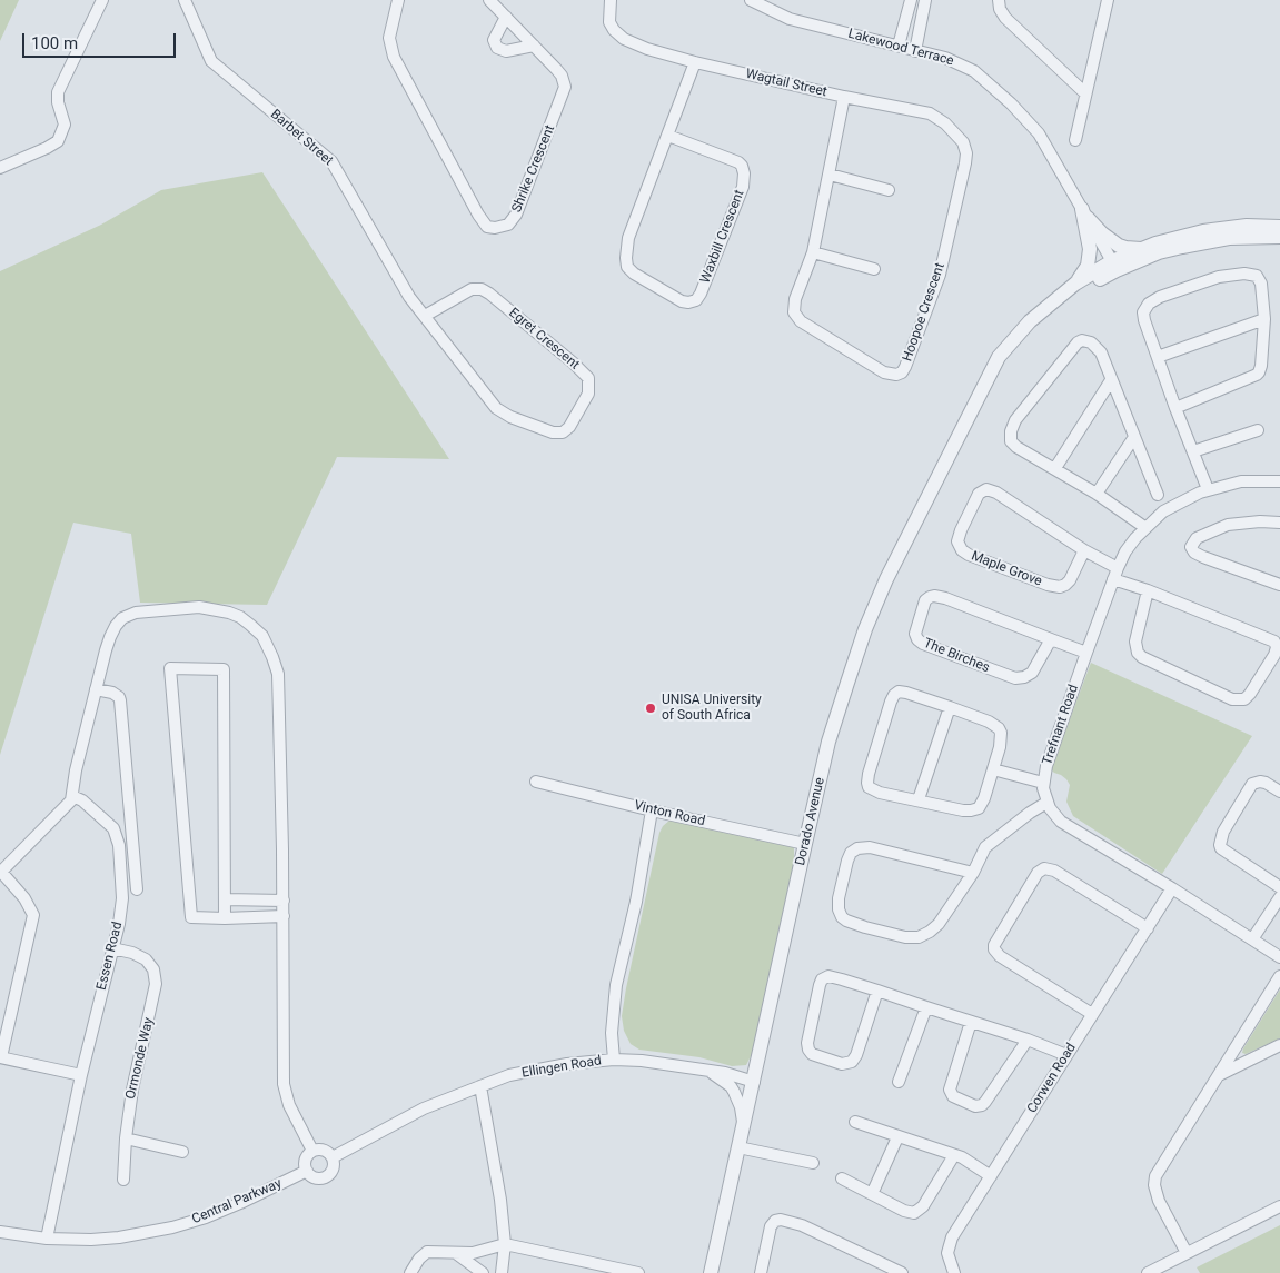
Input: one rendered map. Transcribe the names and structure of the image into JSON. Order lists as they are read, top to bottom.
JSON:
{
  "streets": {
    "street": [
      "Lakewood Terrace",
      "Wagtail Street",
      "Barbet Street",
      "Shrike Crescent",
      "Waxbill Crescent",
      "Hoopoe Crescent",
      "Egret Crescent",
      "Maple Grove",
      "The Birches",
      "Trefnant Road",
      "Vinton Road",
      "Dorado Avenue",
      "Essen Road",
      "Ormonde Way",
      "Ellingen Road",
      "Corwen Road",
      "Central Parkway"
    ]
  },
  "crossings": [
    ["Lakewood Terrace", "Dorado Avenue"],
    ["Wagtail Street", "Waxbill Crescent"],
    ["Wagtail Street", "Hoopoe Crescent"],
    ["Barbet Street", "Egret Crescent"],
    ["Maple Grove", "Trefnant Road"],
    ["The Birches", "Trefnant Road"],
    ["Vinton Road", "Dorado Avenue"],
    ["Vinton Road", "Ellingen Road"],
    ["Essen Road", "Ormonde Way"],
    ["Essen Road", "Central Parkway"]
  ],
  "places": ["UNISA University of South Africa"],
  "scale_bar": "100 m"
}
